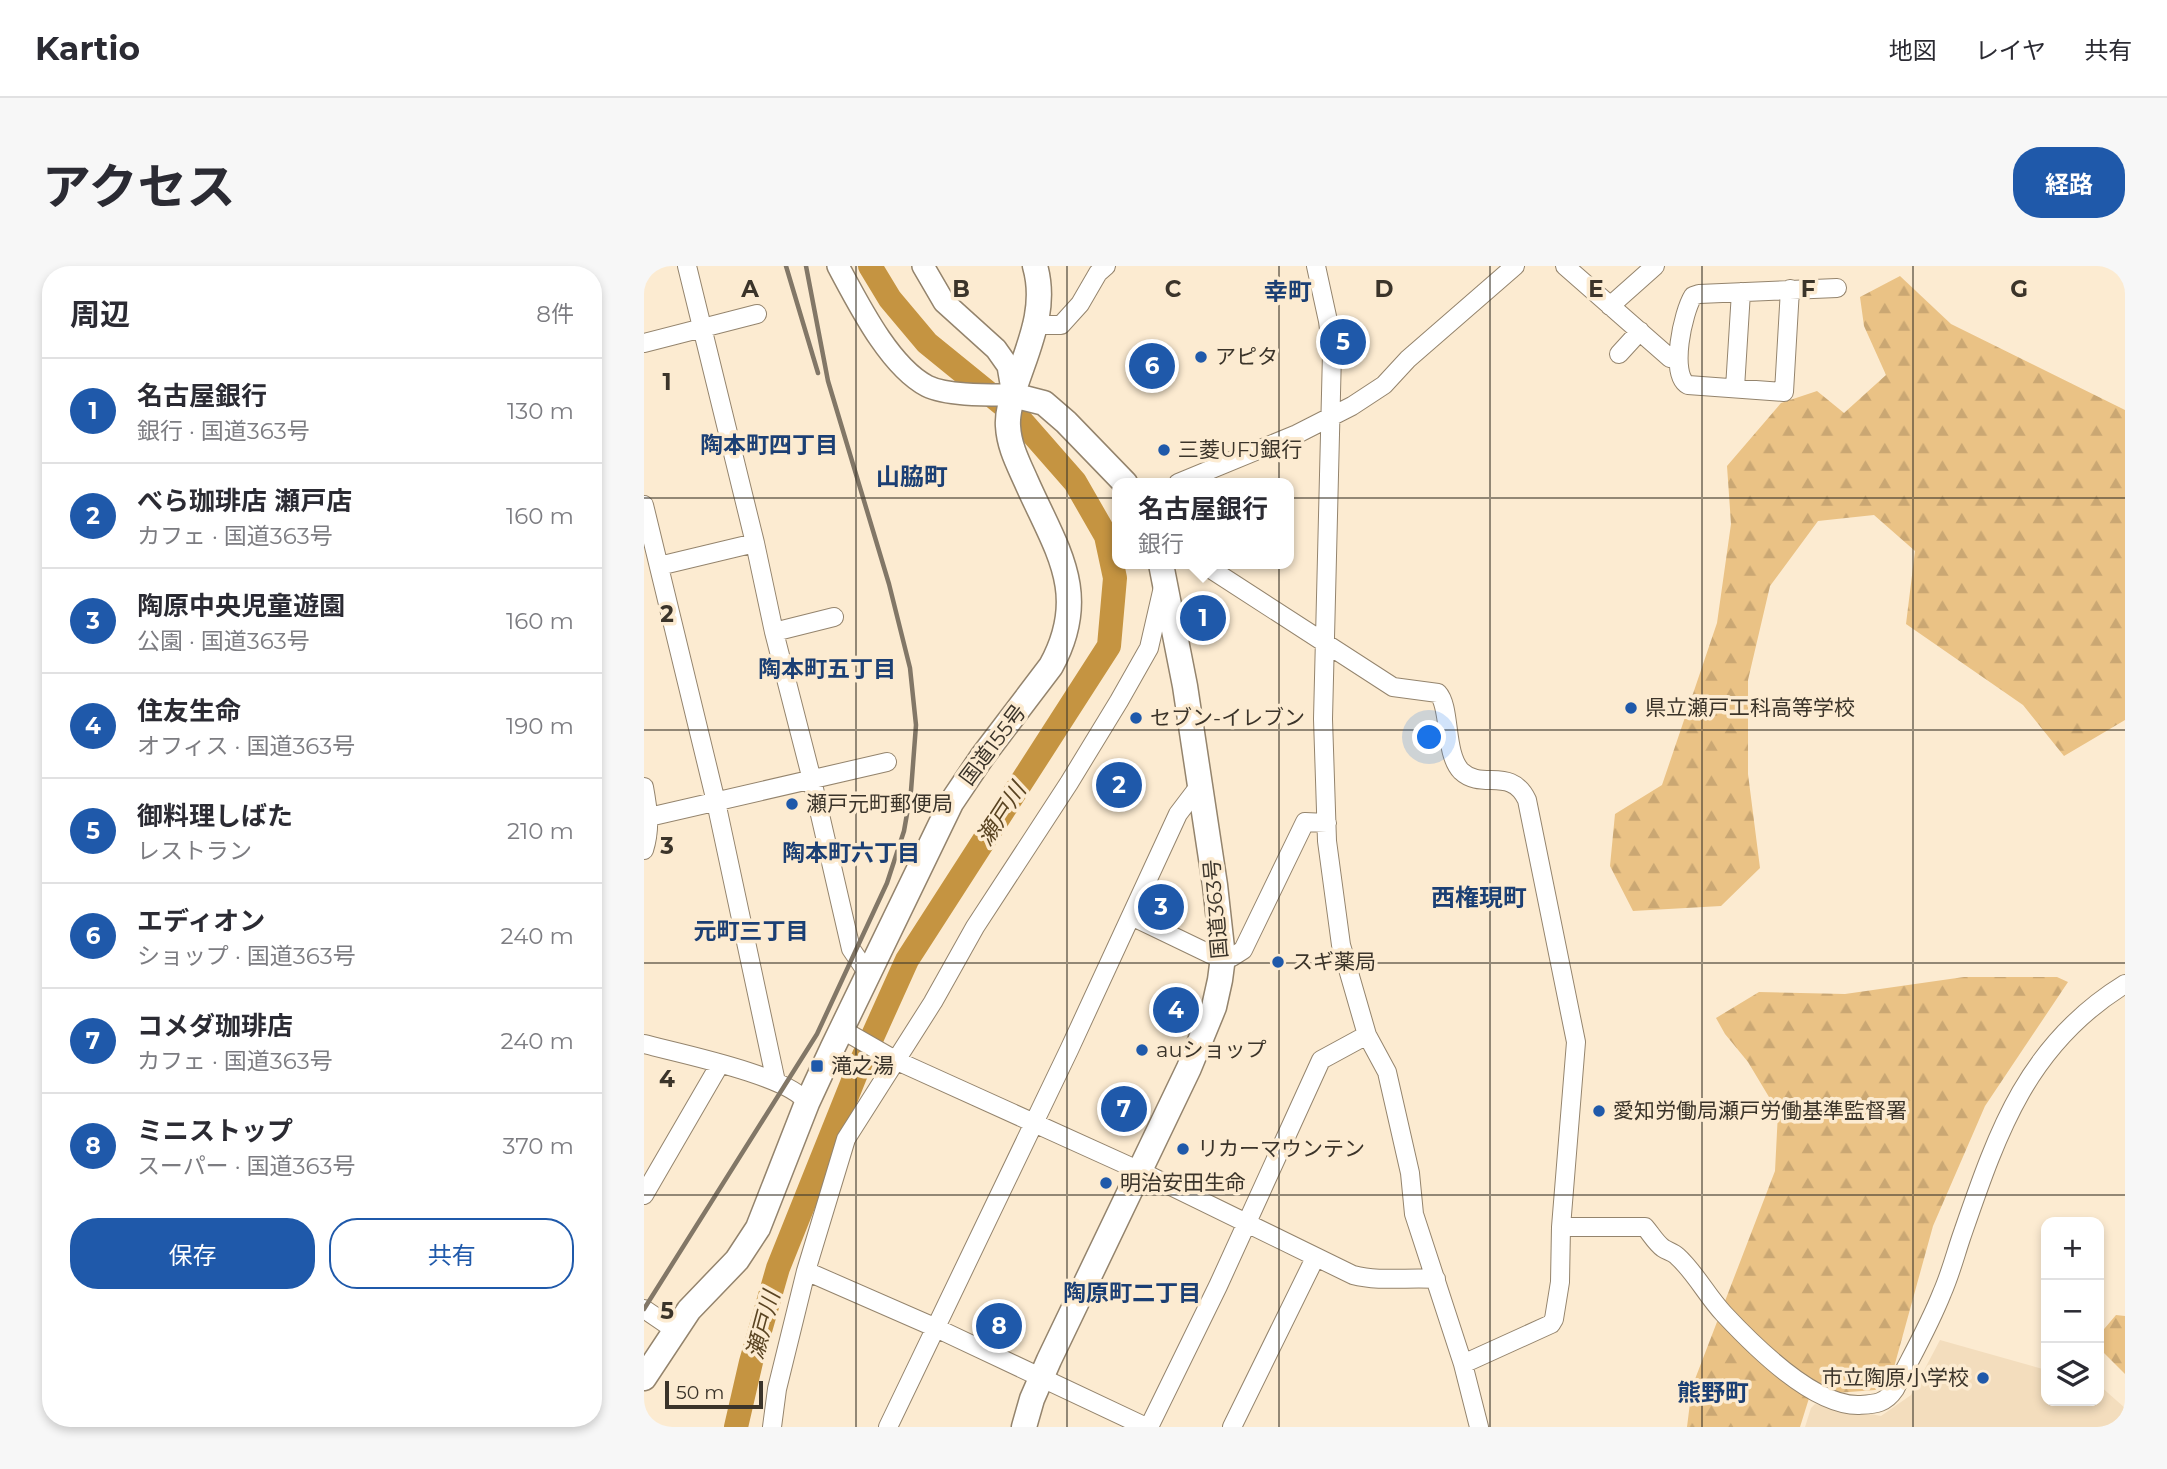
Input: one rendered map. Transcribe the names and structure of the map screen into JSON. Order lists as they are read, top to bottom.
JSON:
{
  "streets": {
    "highway": ["国道155号", "国道363号"]
  },
  "districts": [
    "幸町",
    "陶本町四丁目",
    "山脇町",
    "陶本町五丁目",
    "陶本町六丁目",
    "西権現町",
    "元町三丁目",
    "陶原町二丁目",
    "熊野町"
  ],
  "water": ["瀬戸川"],
  "places": {
    "other": [
      "アピタ",
      "三菱UFJ銀行",
      "県立瀬戸工科高等学校",
      "セブン-イレブン",
      "瀬戸元町郵便局",
      "スギ薬局",
      "auショップ",
      "愛知労働局瀬戸労働基準監督署",
      "リカーマウンテン",
      "明治安田生命",
      "市立陶原小学校"
    ],
    "transit": ["滝之湯"]
  },
  "scale_bar": "50 m",
  "page": {
    "header": "Kartio",
    "nav": ["地図", "レイヤ", "共有"],
    "title": "アクセス",
    "buttons": [
      "経路",
      ["保存", "共有"]
    ],
    "heading": ["周辺", "8件"],
    "pins": [
      "5",
      "6",
      "1",
      "2",
      "3",
      "4",
      "7",
      "8"
    ],
    "list": [
      {
        "mark": "1",
        "name": "名古屋銀行",
        "note": "銀行 · 国道363号",
        "value": "130 m"
      },
      {
        "mark": "2",
        "name": "べら珈琲店 瀬戸店",
        "note": "カフェ · 国道363号",
        "value": "160 m"
      },
      {
        "mark": "3",
        "name": "陶原中央児童遊園",
        "note": "公園 · 国道363号",
        "value": "160 m"
      },
      {
        "mark": "4",
        "name": "住友生命",
        "note": "オフィス · 国道363号",
        "value": "190 m"
      },
      {
        "mark": "5",
        "name": "御料理しばた",
        "note": "レストラン",
        "value": "210 m"
      },
      {
        "mark": "6",
        "name": "エディオン",
        "note": "ショップ · 国道363号",
        "value": "240 m"
      },
      {
        "mark": "7",
        "name": "コメダ珈琲店",
        "note": "カフェ · 国道363号",
        "value": "240 m"
      },
      {
        "mark": "8",
        "name": "ミニストップ",
        "note": "スーパー · 国道363号",
        "value": "370 m"
      }
    ],
    "popup": ["名古屋銀行", "銀行"],
    "map_buttons": ["+", "−"],
    "scale": "50 m"
  },
  "grid": {
    "columns": [
      "A",
      "B",
      "C",
      "D",
      "E",
      "F",
      "G"
    ],
    "rows": [
      "1",
      "2",
      "3",
      "4",
      "5"
    ]
  }
}
